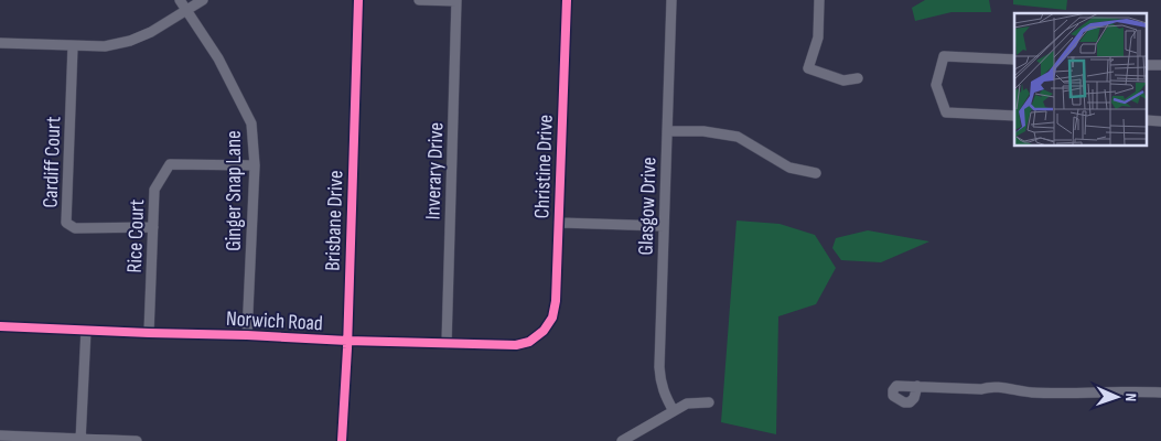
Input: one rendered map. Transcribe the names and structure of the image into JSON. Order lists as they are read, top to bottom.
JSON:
{
  "streets": {
    "street": [
      "Cardiff Court",
      "Christine Drive",
      "Inverary Drive",
      "Ginger Snap Lane",
      "Glasgow Drive",
      "Brisbane Drive",
      "Rice Court",
      "Norwich Road"
    ]
  },
  "crossings": [
    ["Cardiff Court", "Rice Court"],
    ["Christine Drive", "Norwich Road"],
    ["Inverary Drive", "Norwich Road"],
    ["Ginger Snap Lane", "Rice Court"],
    ["Ginger Snap Lane", "Norwich Road"],
    ["Brisbane Drive", "Norwich Road"],
    ["Rice Court", "Norwich Road"]
  ],
  "north": "right"
}
